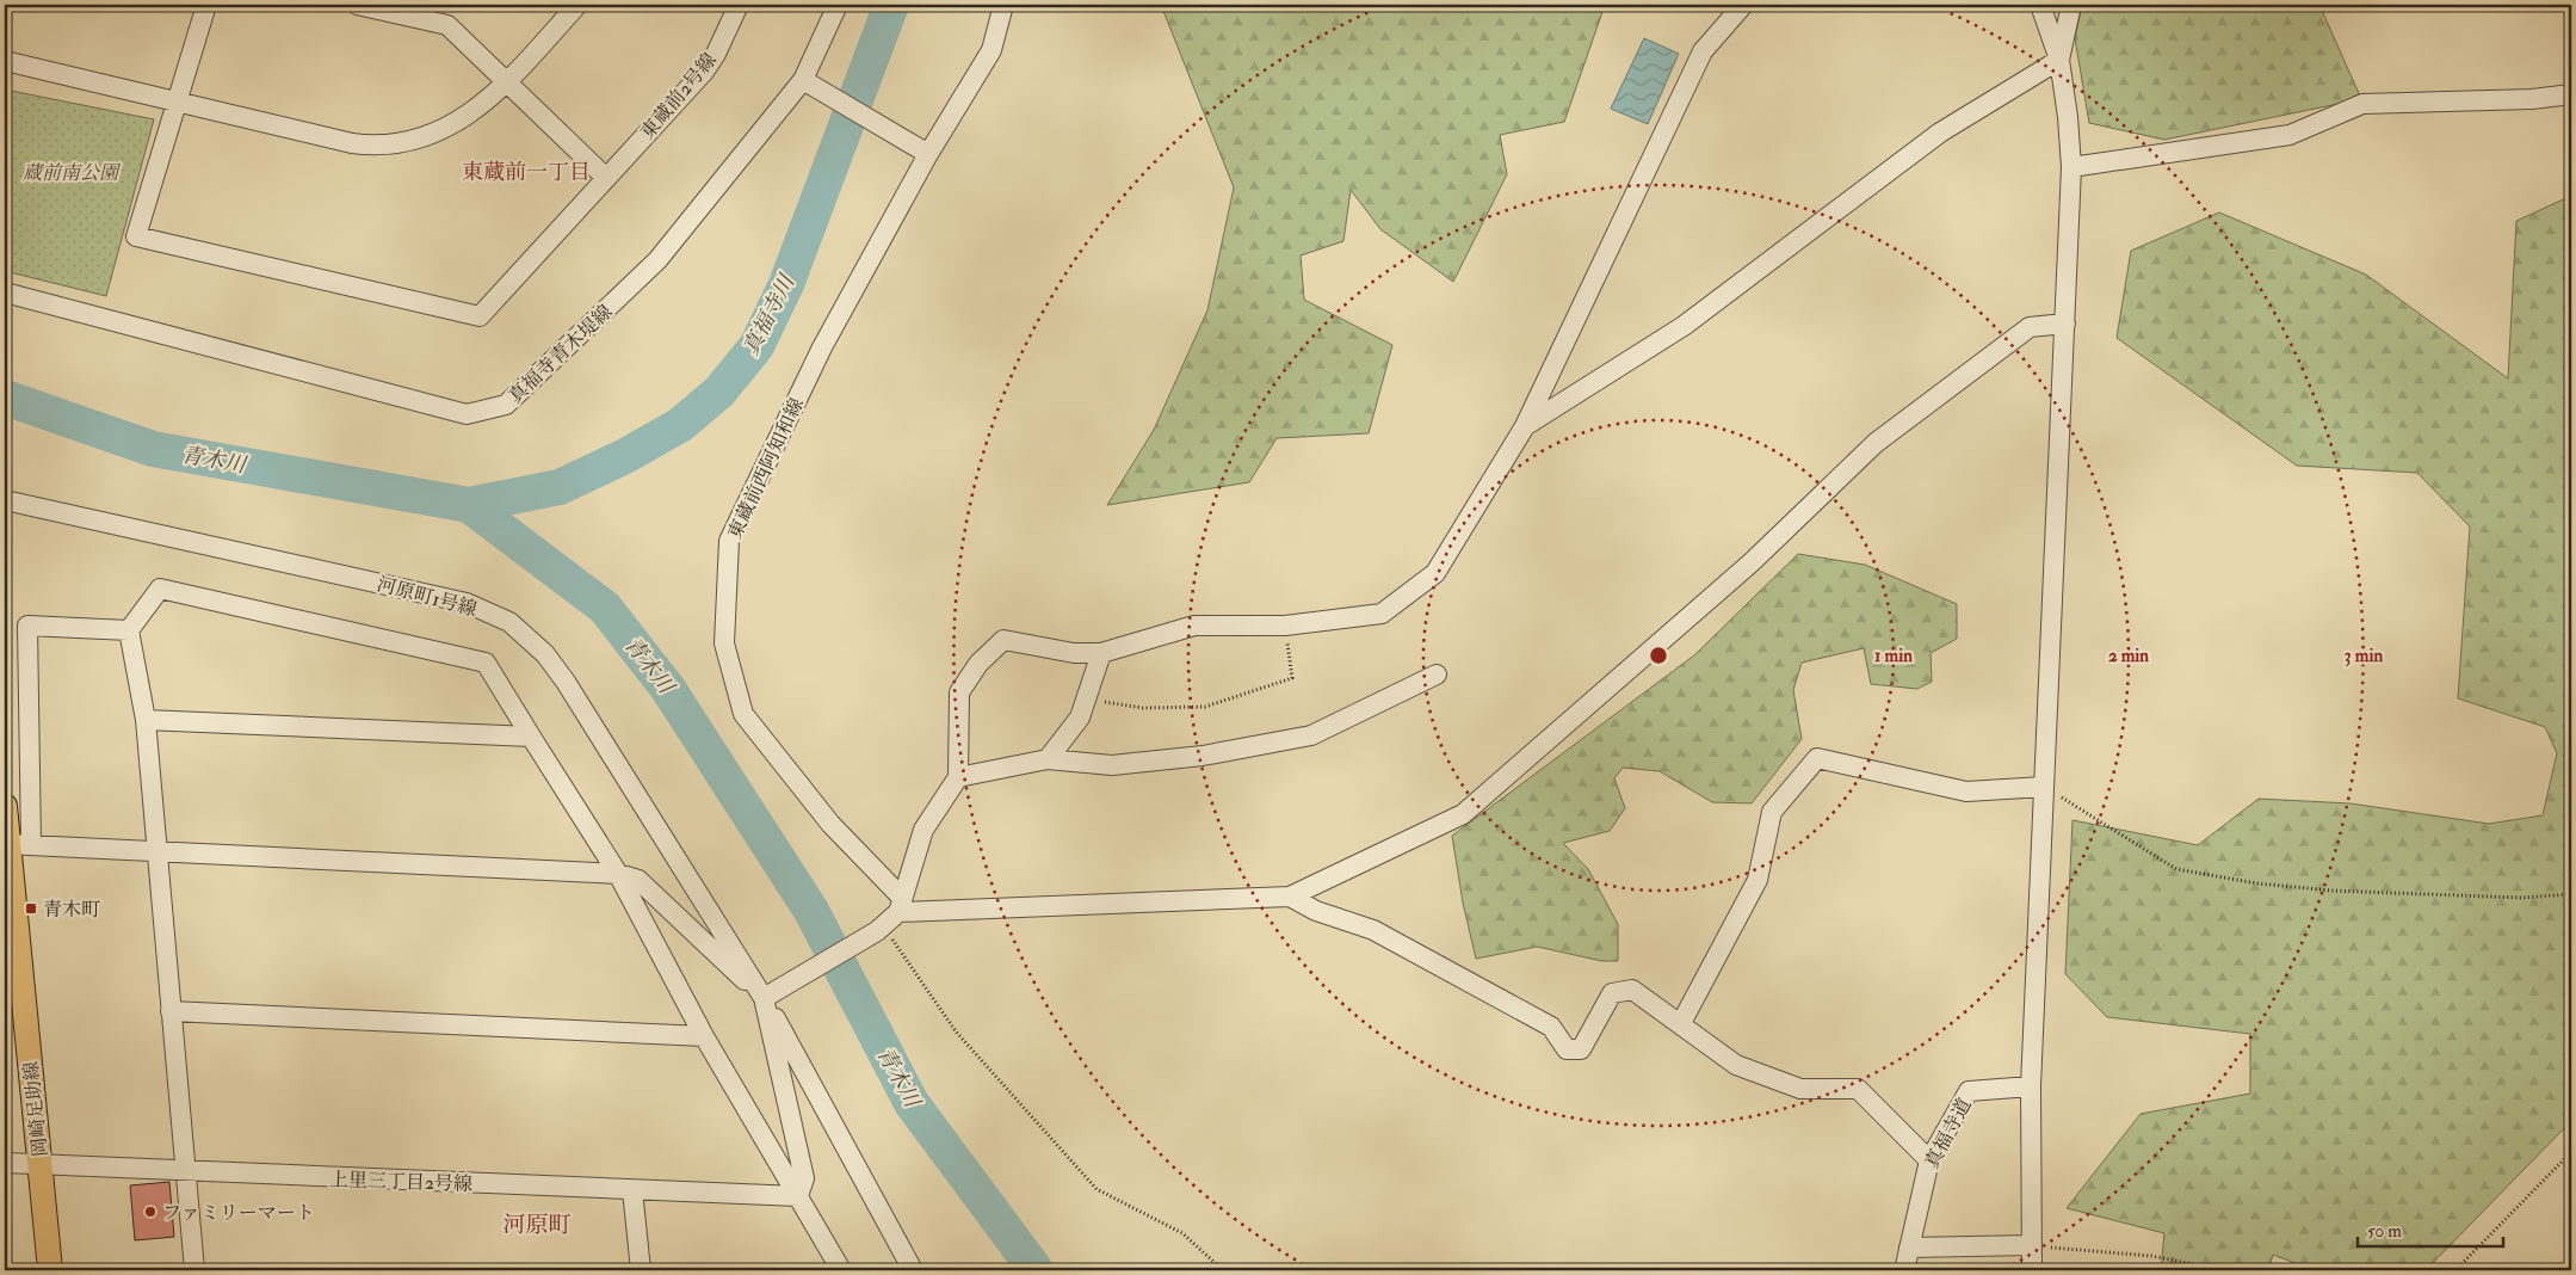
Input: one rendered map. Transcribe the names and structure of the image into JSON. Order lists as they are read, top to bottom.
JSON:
{
  "streets": {
    "main road": ["岡崎足助線"],
    "street": [
      "東蔵前2号線",
      "真福寺青木堤線",
      "東蔵前西阿知和線",
      "河原町1号線",
      "真福寺道",
      "上里三丁目2号線"
    ]
  },
  "crossings": [
    ["岡崎足助線", "上里三丁目2号線"]
  ],
  "districts": ["東蔵前一丁目", "河原町"],
  "water": ["真福寺川", "青木川"],
  "parks": ["蔵前南公園"],
  "places": {
    "transit": ["青木町"],
    "other": ["ファミリーマート"]
  },
  "scale_bar": "50 m",
  "rings": ["1 min", "2 min", "3 min"]
}
